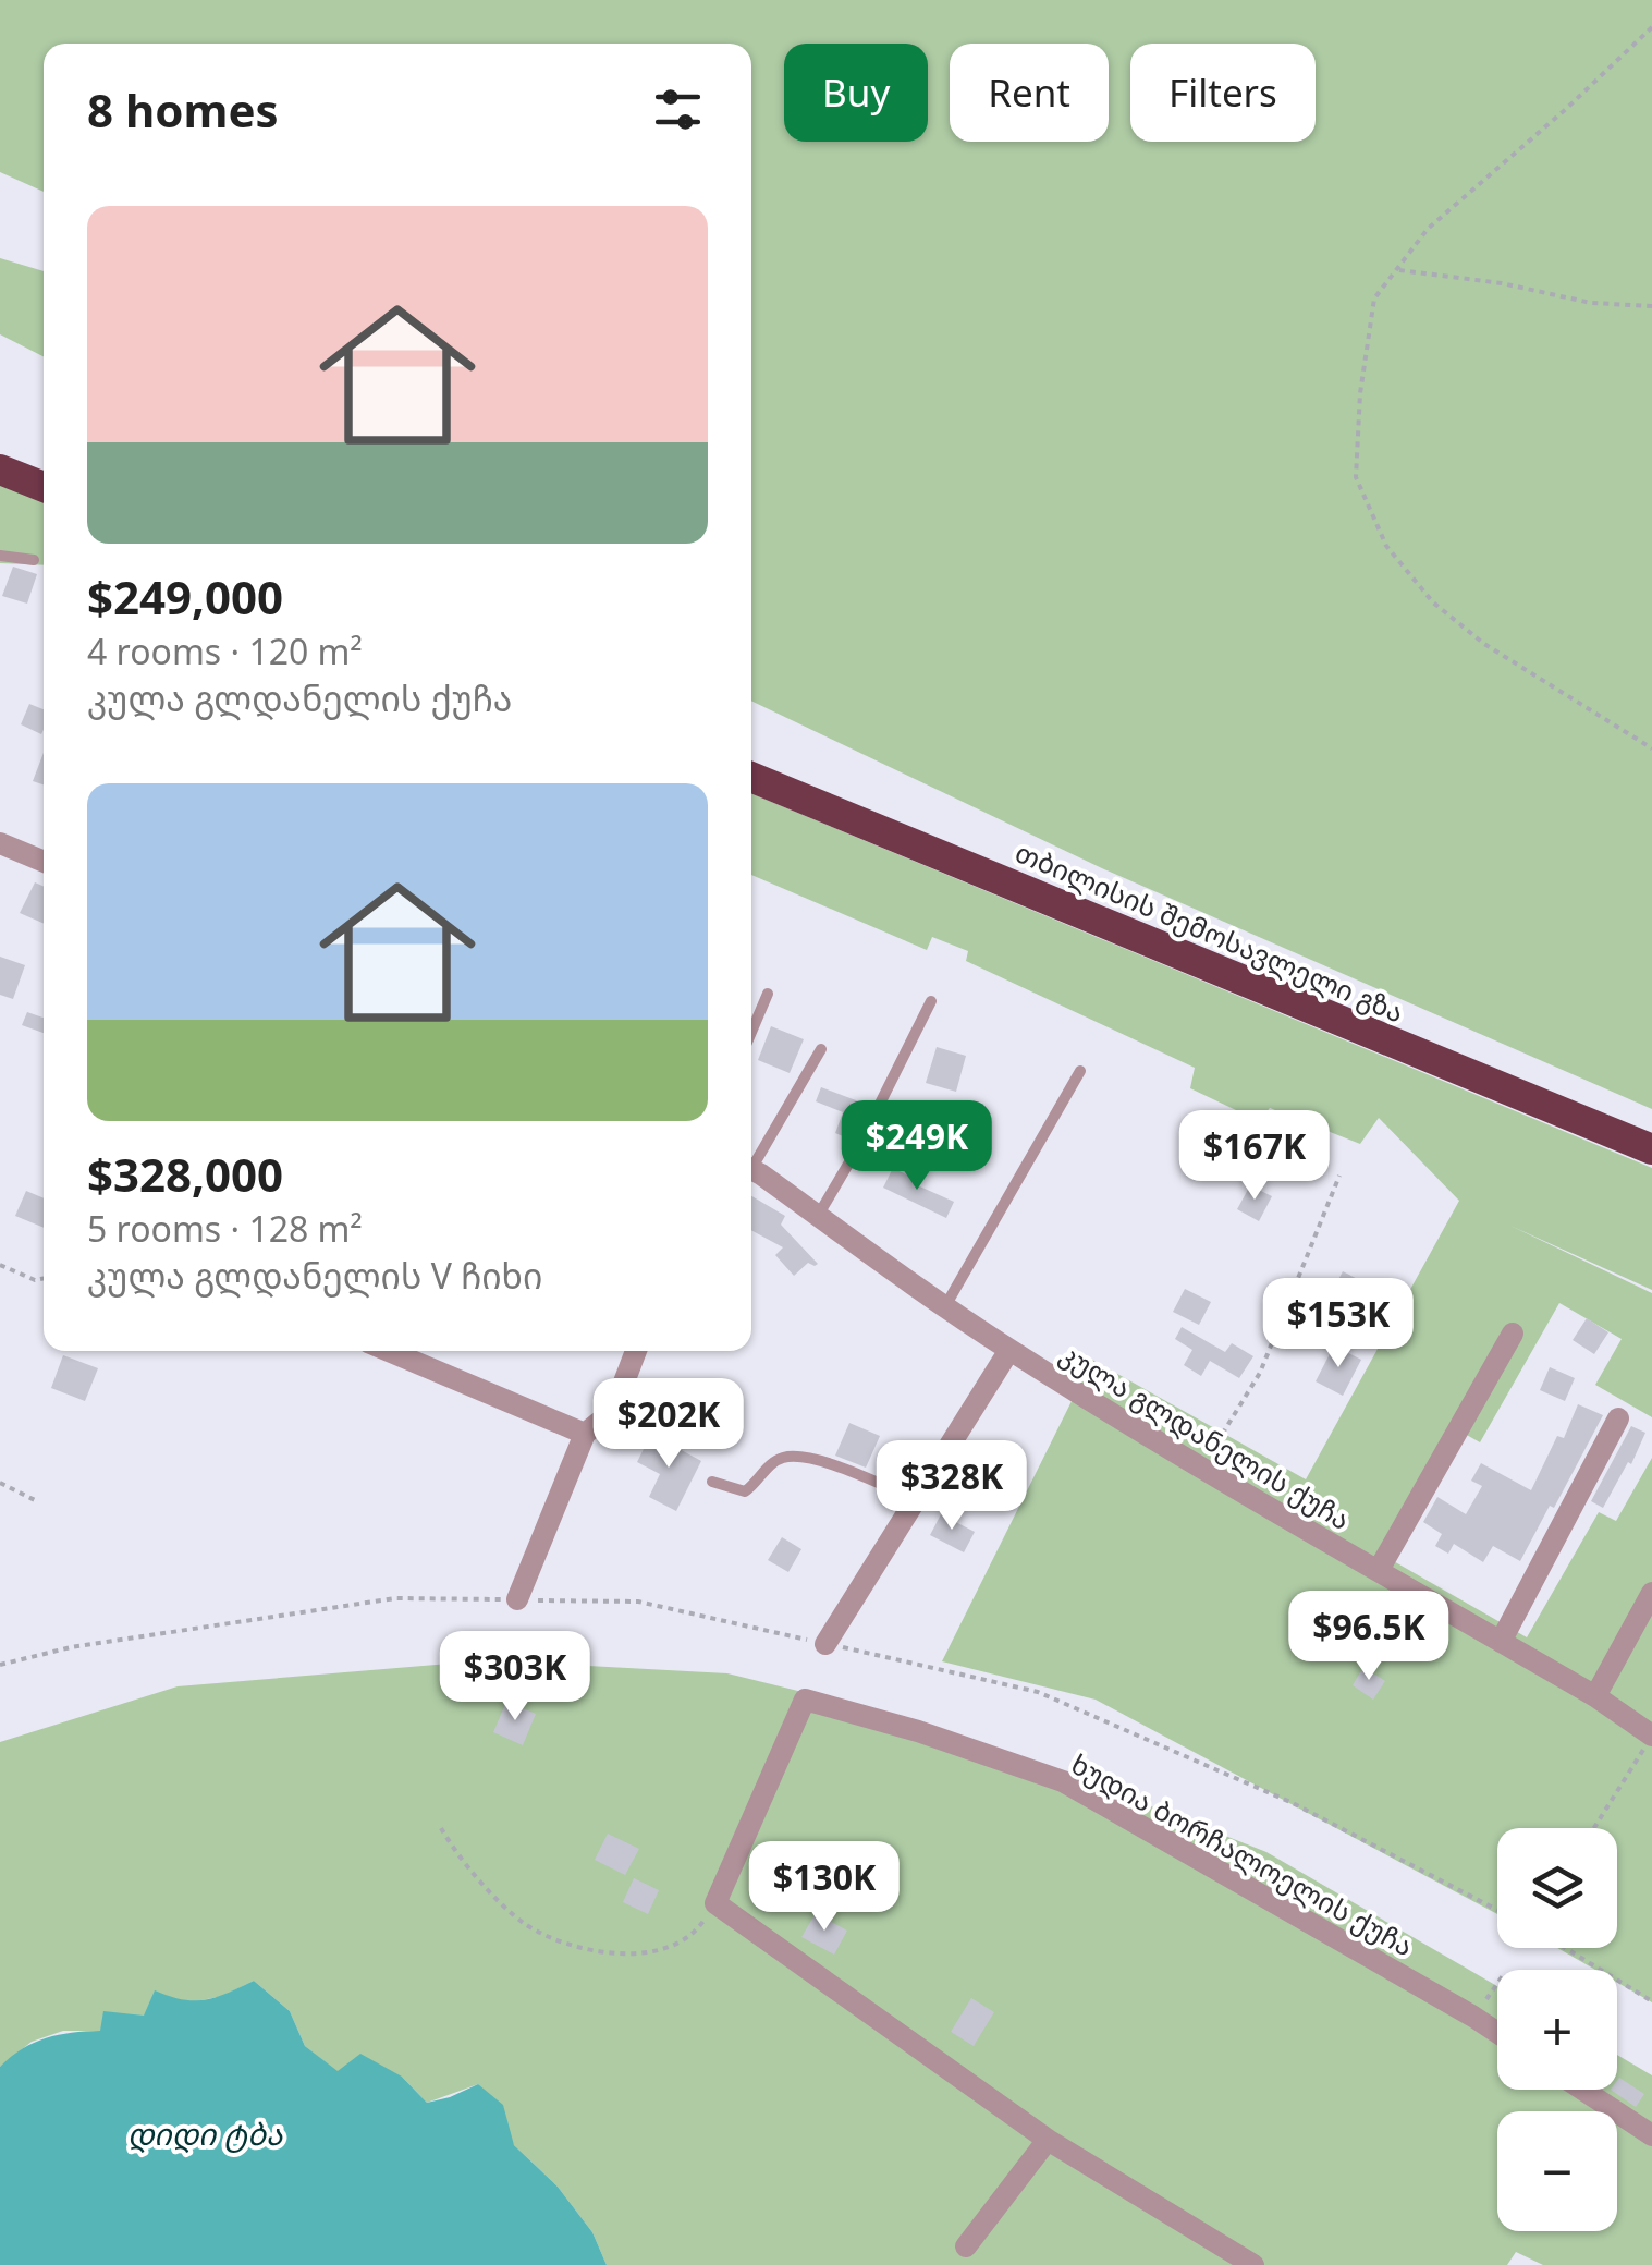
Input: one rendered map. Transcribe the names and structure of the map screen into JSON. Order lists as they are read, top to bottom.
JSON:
{
  "streets": {
    "highway": ["თბილისის შემოსავლელი გზა"],
    "street": ["კულა გლდანელის ქუჩა", "ხუდია ბორჩალოელის ქუჩა"]
  },
  "water": ["დიდი ტბა"],
  "page": {
    "chip": ["Buy", "Rent", "Filters"],
    "heading": "8 homes",
    "list": [
      {
        "name": "$249,000",
        "note": "4 rooms · 120 m² · კულა გლდანელის ქუჩა"
      },
      {
        "name": "$328,000",
        "note": "5 rooms · 128 m² · კულა გლდანელის V ჩიხი"
      }
    ],
    "price": [
      "$249K",
      "$167K",
      "$153K",
      "$202K",
      "$328K",
      "$96.5K",
      "$303K",
      "$130K"
    ],
    "map_buttons": ["+", "−"]
  }
}
